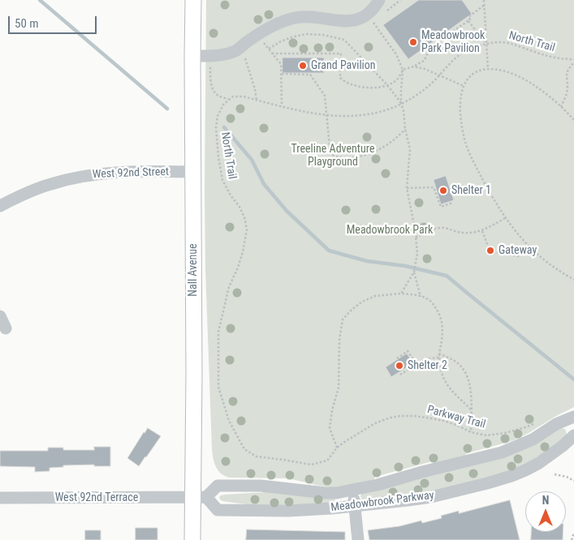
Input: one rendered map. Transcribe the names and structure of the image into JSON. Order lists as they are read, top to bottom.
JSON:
{
  "streets": {
    "main road": ["Nall Avenue"],
    "street": ["West 92nd Street", "West 92nd Terrace", "Meadowbrook Parkway"],
    "path": ["North Trail", "Parkway Trail"]
  },
  "crossings": [
    ["North Trail", "Parkway Trail"],
    ["West 92nd Street", "Nall Avenue"],
    ["Nall Avenue", "West 92nd Terrace"],
    ["Nall Avenue", "Meadowbrook Parkway"],
    ["West 92nd Terrace", "Meadowbrook Parkway"]
  ],
  "parks": ["Treeline Adventure Playground", "Meadowbrook Park"],
  "places": [
    "Meadowbrook Park Pavilion",
    "Grand Pavilion",
    "Shelter 1",
    "Gateway",
    "Shelter 2"
  ],
  "scale_bar": "50 m",
  "north": "top"
}
